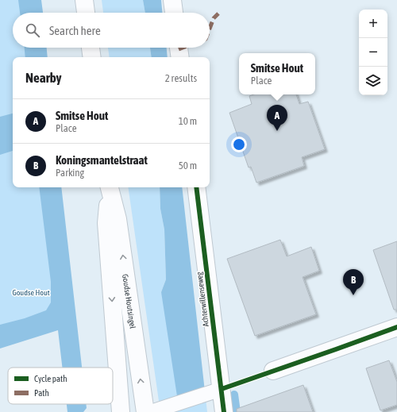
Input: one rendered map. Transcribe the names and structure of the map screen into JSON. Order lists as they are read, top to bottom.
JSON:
{
  "streets": {
    "main road": ["Achterwillenseweg", "Goudse Houtsingel"]
  },
  "parks": ["Goudse Hout"],
  "legend": ["Cycle path", "Path"],
  "page": {
    "map_buttons": ["+", "−"],
    "search": "Search here",
    "popup": ["Smitse Hout", "Place"],
    "heading": ["Nearby", "2 results"],
    "list": [
      {
        "mark": "A",
        "name": "Smitse Hout",
        "note": "Place",
        "value": "10 m"
      },
      {
        "mark": "B",
        "name": "Koningsmantelstraat",
        "note": "Parking",
        "value": "50 m"
      }
    ],
    "pins": ["A", "B"]
  }
}
